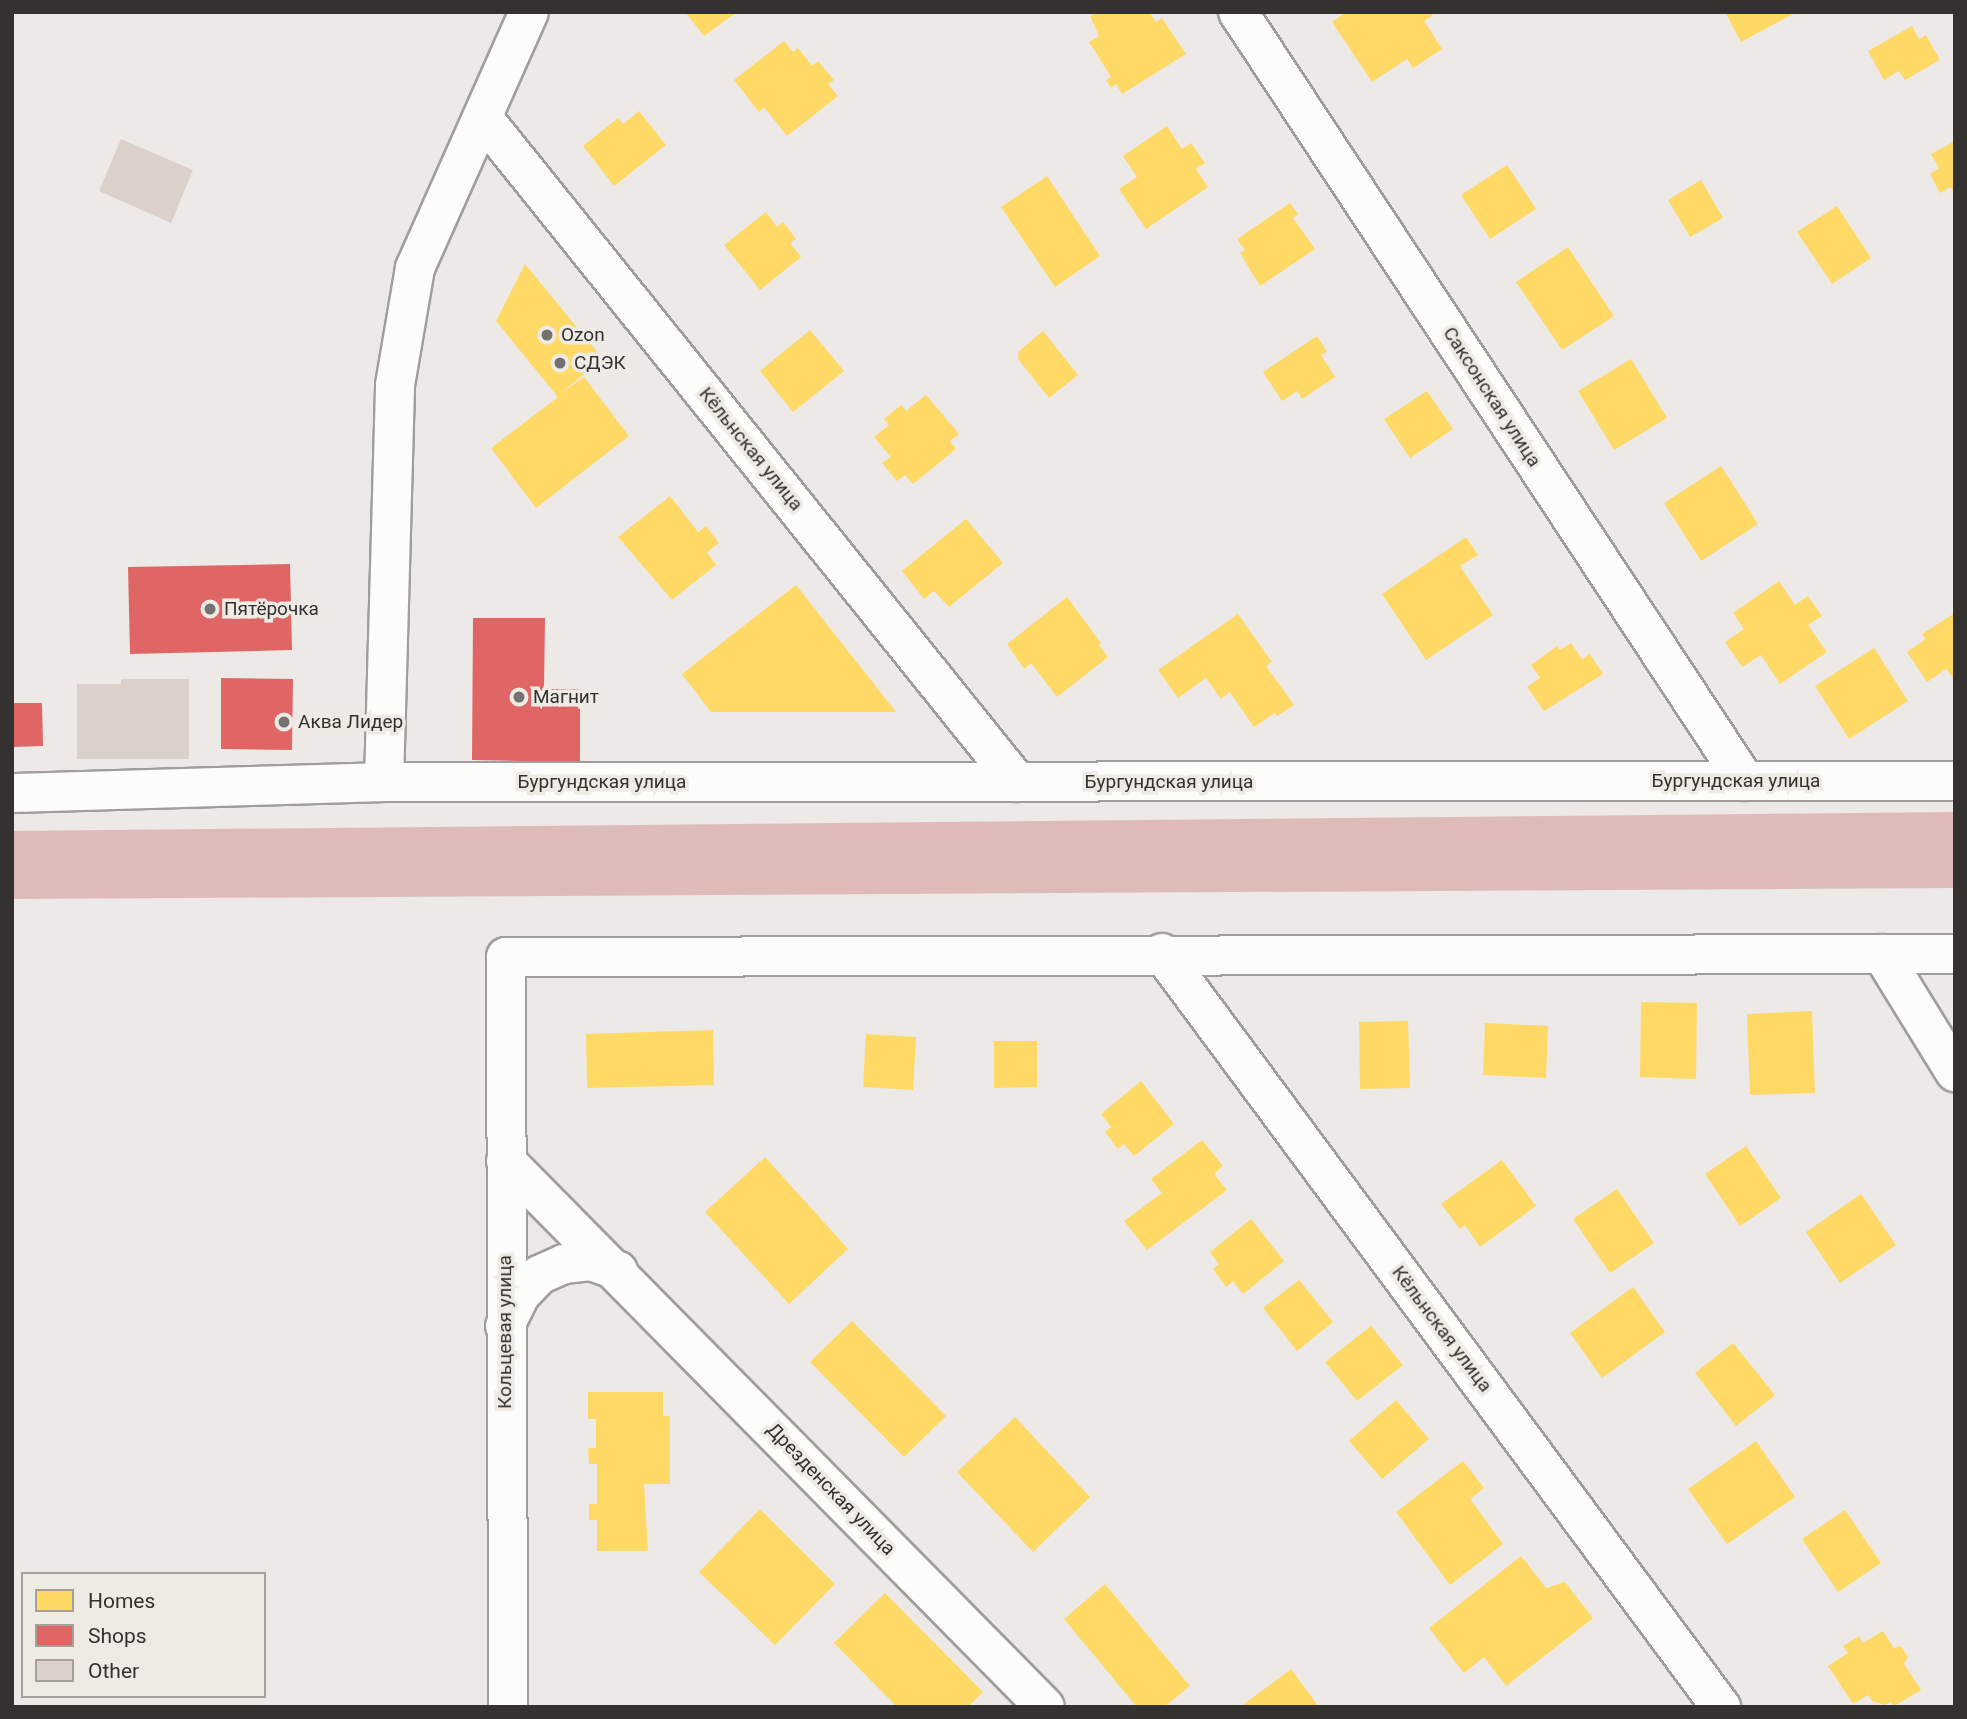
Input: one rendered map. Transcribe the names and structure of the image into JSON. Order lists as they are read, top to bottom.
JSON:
{
  "streets": {
    "street": [
      "Саксонская улица",
      "Кёльнская улица",
      "Бургундская улица",
      "Кольцевая улица",
      "Дрезденская улица"
    ]
  },
  "crossings": [
    ["Саксонская улица", "Бургундская улица"],
    ["Кёльнская улица", "Бургундская улица"],
    ["Кёльнская улица", "Кольцевая улица"],
    ["Кольцевая улица", "Дрезденская улица"]
  ],
  "places": [
    "Ozon",
    "СДЭК",
    "Пятёрочка",
    "Магнит",
    "Аква Лидер"
  ],
  "legend": ["Homes", "Shops", "Other"]
}
